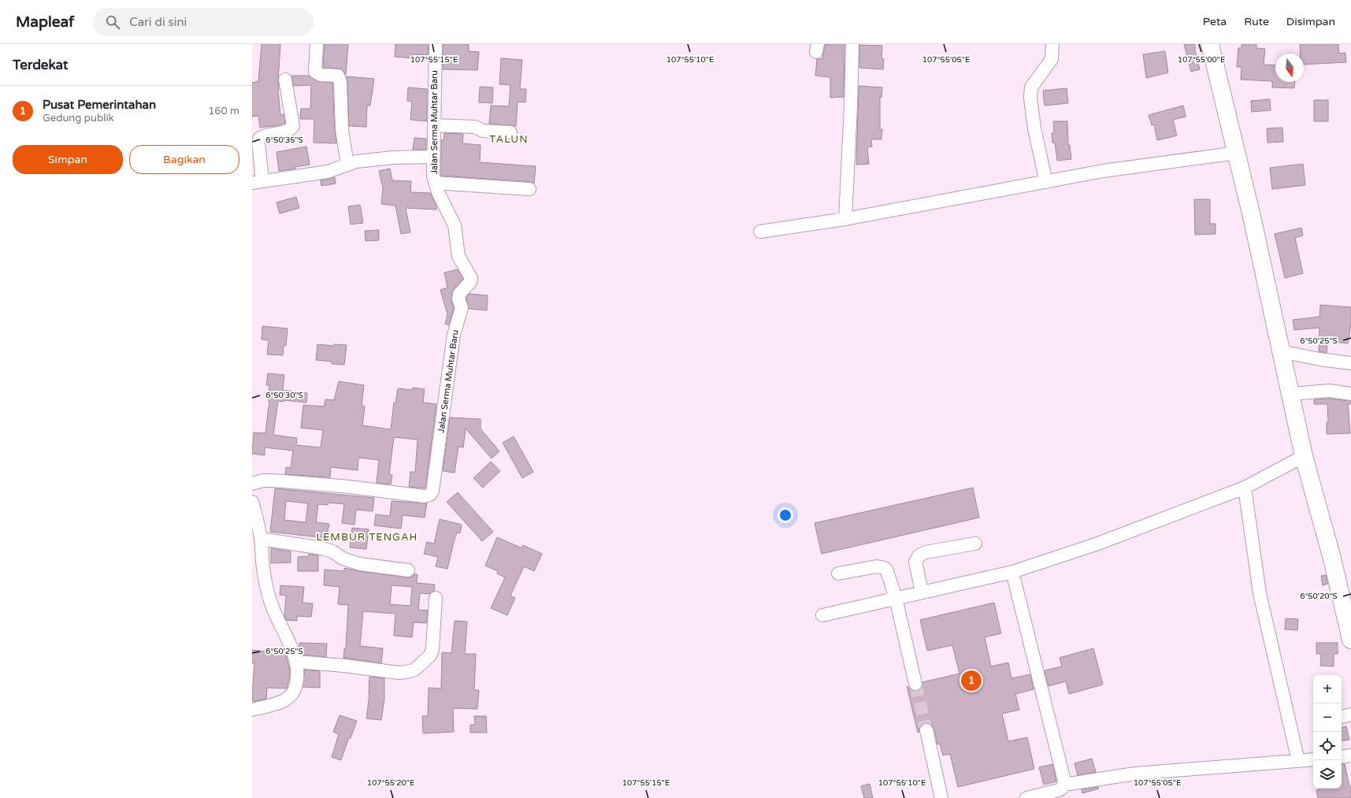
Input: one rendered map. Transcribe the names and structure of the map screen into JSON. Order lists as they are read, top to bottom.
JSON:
{
  "streets": {
    "street": ["Jalan Serma Muhtar Baru"]
  },
  "districts": ["TALUN", "LEMBUR TENGAH"],
  "north": "bottom",
  "page": {
    "header": "Mapleaf",
    "search": "Cari di sini",
    "nav": ["Peta", "Rute", "Disimpan"],
    "heading": "Terdekat",
    "list": [
      {
        "mark": "1",
        "name": "Pusat Pemerintahan",
        "note": "Gedung publik",
        "value": "160 m"
      }
    ],
    "buttons": ["Simpan", "Bagikan"],
    "pins": "1",
    "map_buttons": ["+", "−"]
  },
  "coordinates": [
    "107°55'15\"E",
    "107°55'10\"E",
    "107°55'05\"E",
    "107°55'00\"E",
    "6°50'35\"S",
    "6°50'25\"S",
    "6°50'30\"S",
    "6°50'20\"S",
    "107°55'20\"E"
  ]
}
